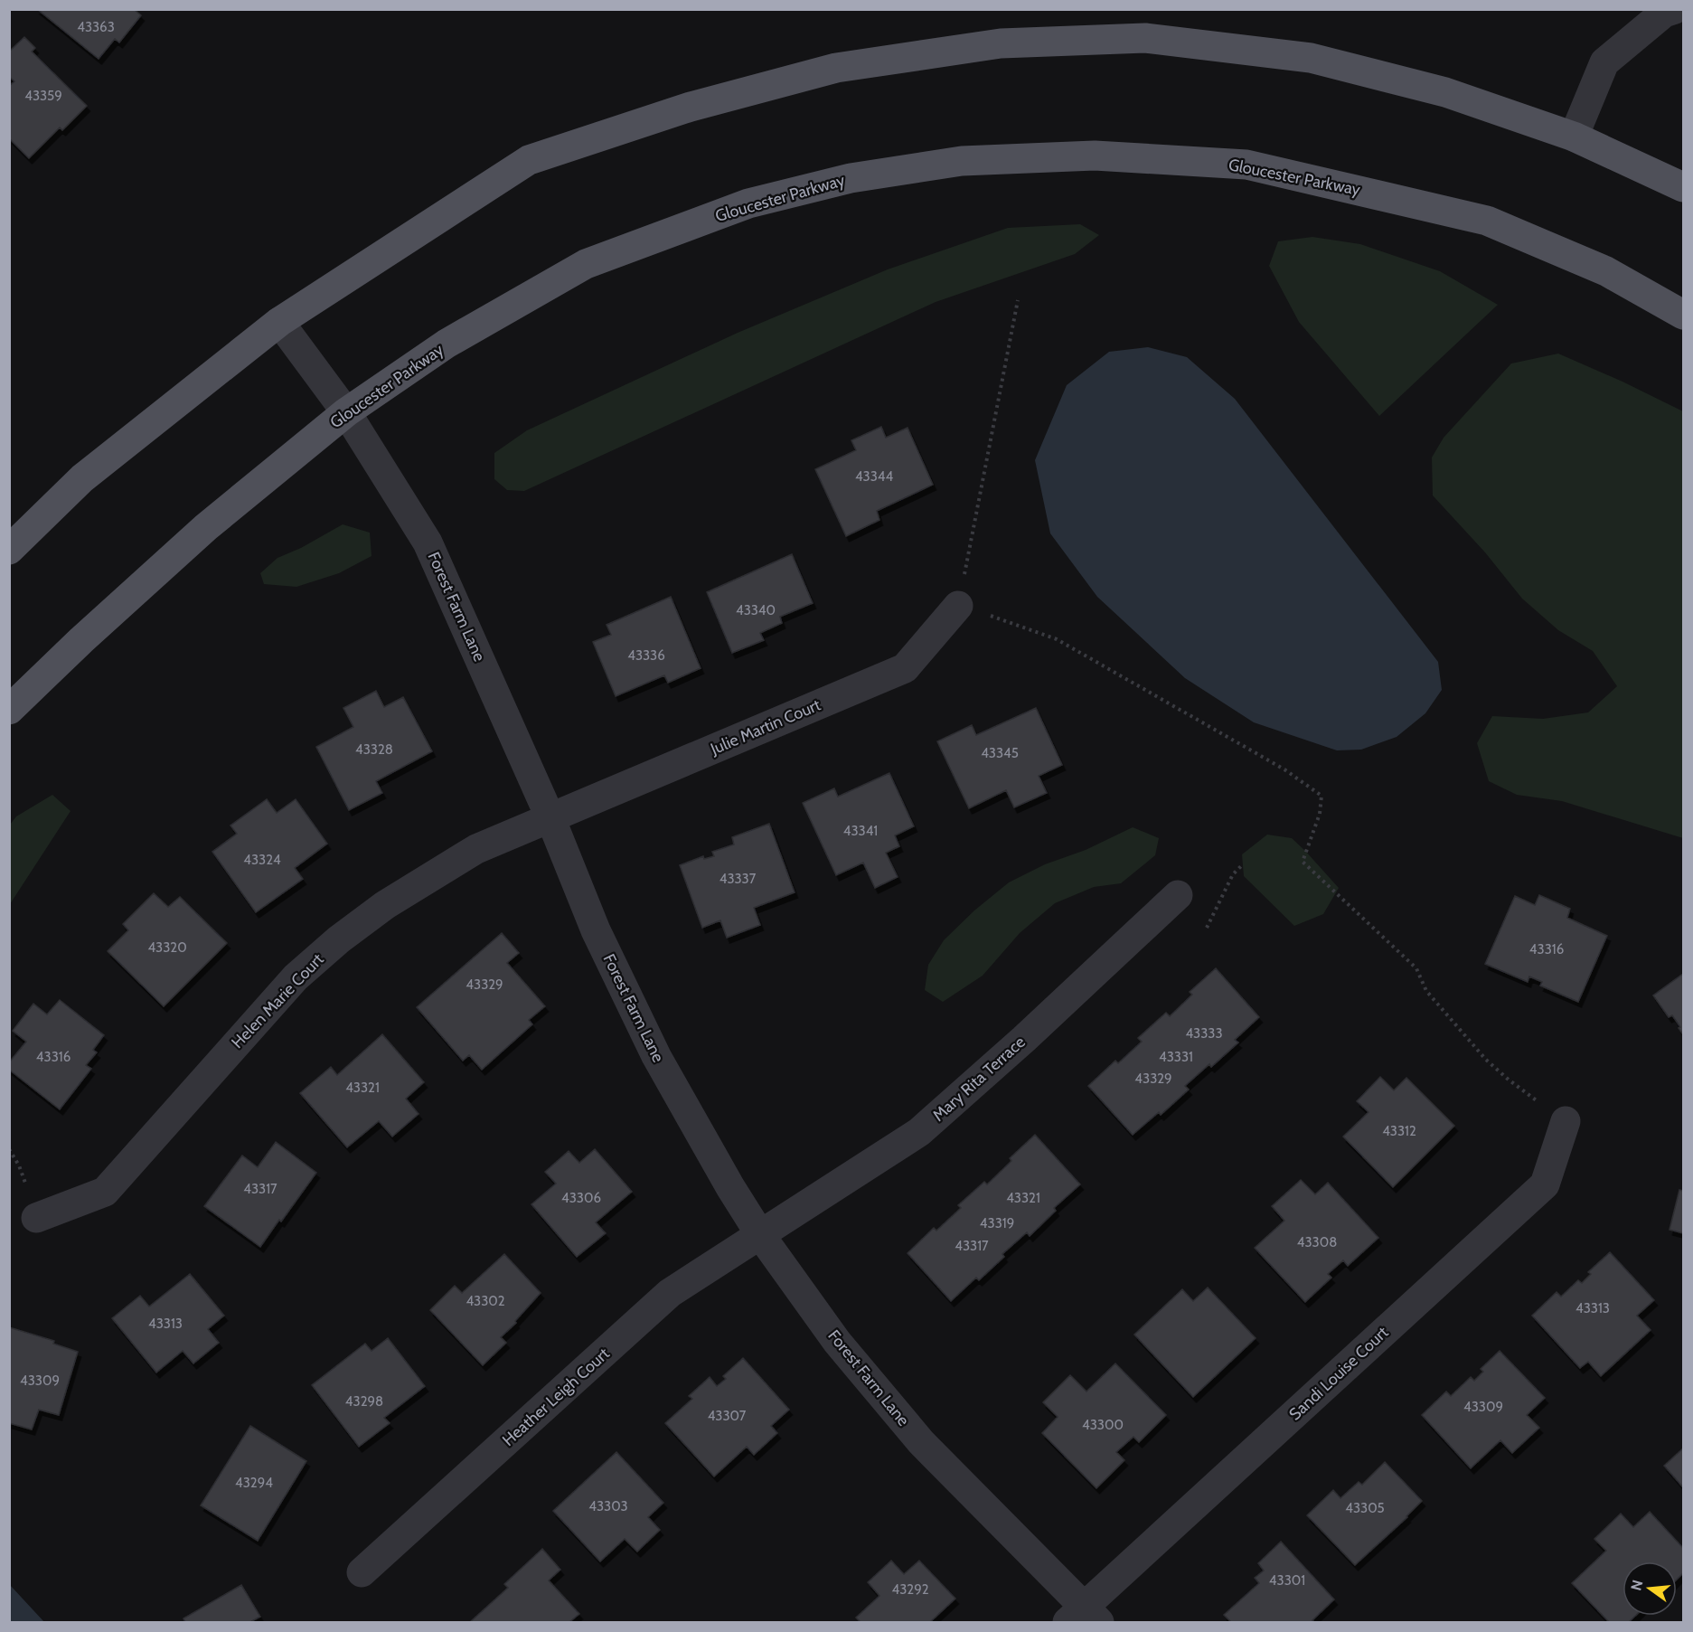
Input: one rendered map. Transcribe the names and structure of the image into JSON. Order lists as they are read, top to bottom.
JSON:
{
  "streets": {
    "main road": ["Gloucester Parkway"],
    "street": [
      "Forest Farm Lane",
      "Julie Martin Court",
      "Helen Marie Court",
      "Mary Rita Terrace",
      "Sandi Louise Court",
      "Heather Leigh Court"
    ]
  },
  "crossings": [
    ["Gloucester Parkway", "Forest Farm Lane"],
    ["Forest Farm Lane", "Julie Martin Court"],
    ["Forest Farm Lane", "Helen Marie Court"],
    ["Forest Farm Lane", "Mary Rita Terrace"],
    ["Forest Farm Lane", "Sandi Louise Court"],
    ["Forest Farm Lane", "Heather Leigh Court"],
    ["Julie Martin Court", "Helen Marie Court"],
    ["Mary Rita Terrace", "Heather Leigh Court"]
  ],
  "house_numbers": [
    "43363",
    "43359",
    "43344",
    "43340",
    "43336",
    "43328",
    "43345",
    "43341",
    "43324",
    "43337",
    "43320",
    "43316",
    "43329",
    "43333",
    "43316",
    "43331",
    "43329",
    "43321",
    "43312",
    "43317",
    "43306",
    "43321",
    "43319",
    "43308",
    "43317",
    "43302",
    "43313",
    "43313",
    "43309",
    "43298",
    "43309",
    "43307",
    "43300",
    "43294",
    "43303",
    "43305",
    "43301",
    "43292"
  ],
  "north": "left"
}
